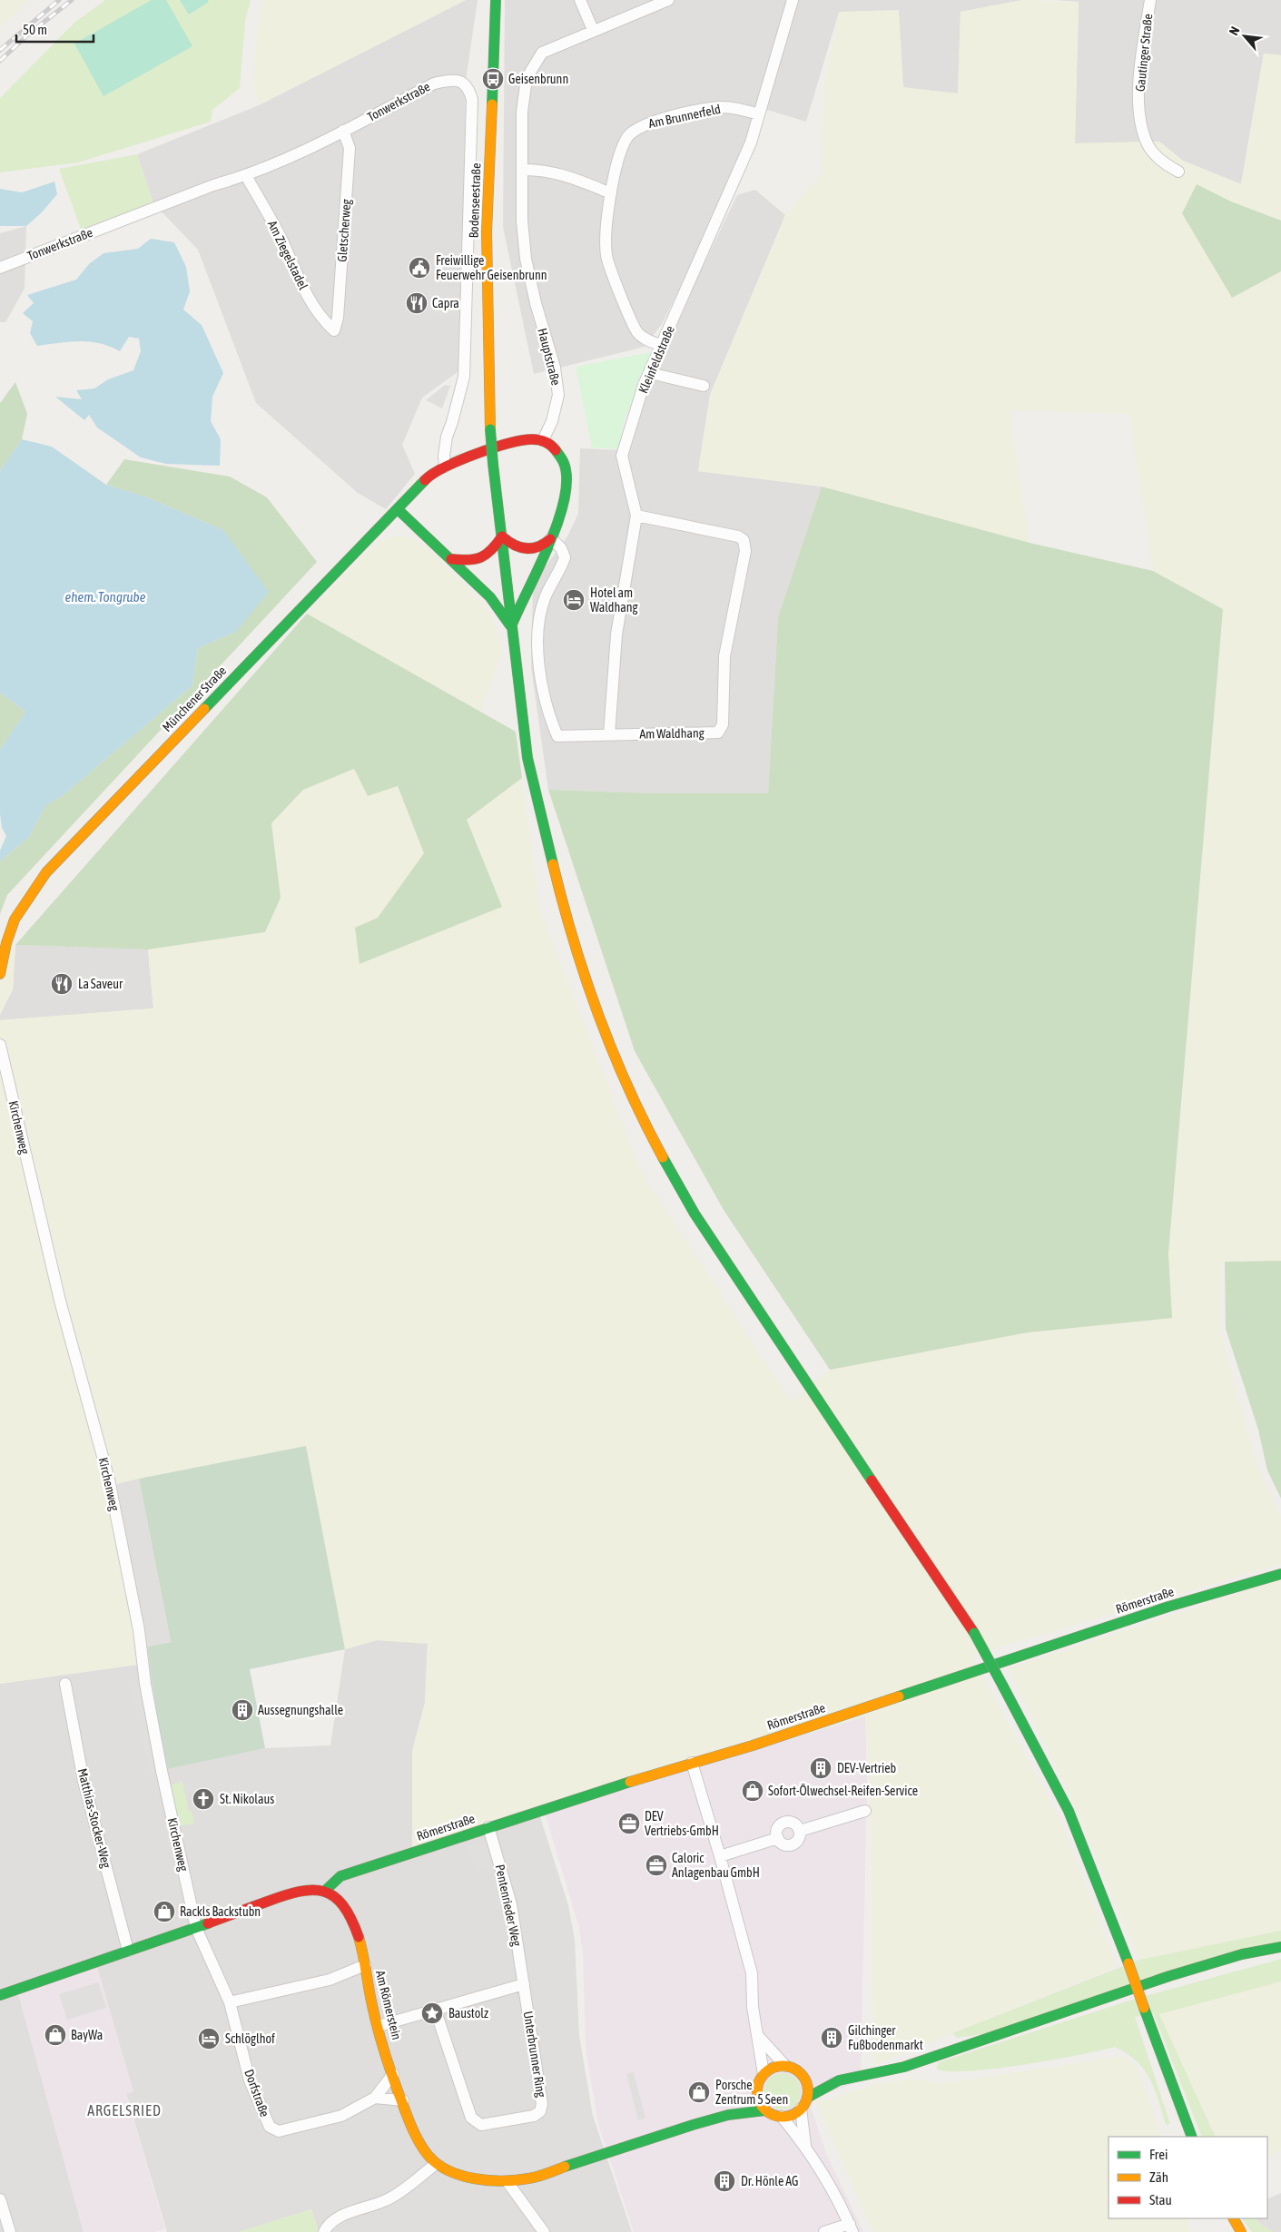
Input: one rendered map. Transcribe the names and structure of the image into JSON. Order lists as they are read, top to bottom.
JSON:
{
  "streets": {
    "street": [
      "Gautinger Straße",
      "Tonwerkstraße",
      "Am Brunnerfeld",
      "Bodenseestraße",
      "Gletscherweg",
      "Am Ziegelstadel",
      "Hauptstraße",
      "Kleinfeldstraße",
      "Münchener Straße",
      "Am Waldhang",
      "Kirchenweg",
      "Römerstraße",
      "Matthias-Stocker-Weg",
      "Pentenrieder Weg",
      "Am Römerstein",
      "Unterbrunner Ring",
      "Dorfstraße"
    ]
  },
  "crossings": [
    ["Tonwerkstraße", "Gletscherweg"],
    ["Tonwerkstraße", "Am Ziegelstadel"],
    ["Tonwerkstraße", "Münchener Straße"],
    ["Am Brunnerfeld", "Kleinfeldstraße"],
    ["Gletscherweg", "Am Ziegelstadel"],
    ["Kleinfeldstraße", "Am Waldhang"],
    ["Kirchenweg", "Dorfstraße"],
    ["Römerstraße", "Pentenrieder Weg"],
    ["Römerstraße", "Am Römerstein"],
    ["Pentenrieder Weg", "Unterbrunner Ring"],
    ["Am Römerstein", "Dorfstraße"]
  ],
  "districts": ["ARGELSRIED"],
  "water": ["ehem. Tongrube"],
  "places": {
    "bus stop": ["Geisenbrunn"],
    "public building": ["Freiwillige Feuerwehr Geisenbrunn"],
    "restaurant": ["Capra", "La Saveur"],
    "hotel": ["Hotel am Waldhang", "Schlöglhof"],
    "building": [
      "Aussegnungshalle",
      "DEV-Vertrieb",
      "Gilchinger Fußbodenmarkt",
      "Dr. Hönle AG"
    ],
    "shop": [
      "Sofort-Ölwechsel-Reifen-Service",
      "Rackls Backstubn",
      "BayWa",
      "Porsche Zentrum 5 Seen"
    ],
    "church": ["St. Nikolaus"],
    "office": ["DEV Vertriebs-GmbH", "Caloric Anlagenbau GmbH"],
    "place": ["Baustolz"]
  },
  "legend": ["Frei", "Zäh", "Stau"],
  "scale_bar": "50 m",
  "north": "top left"
}
